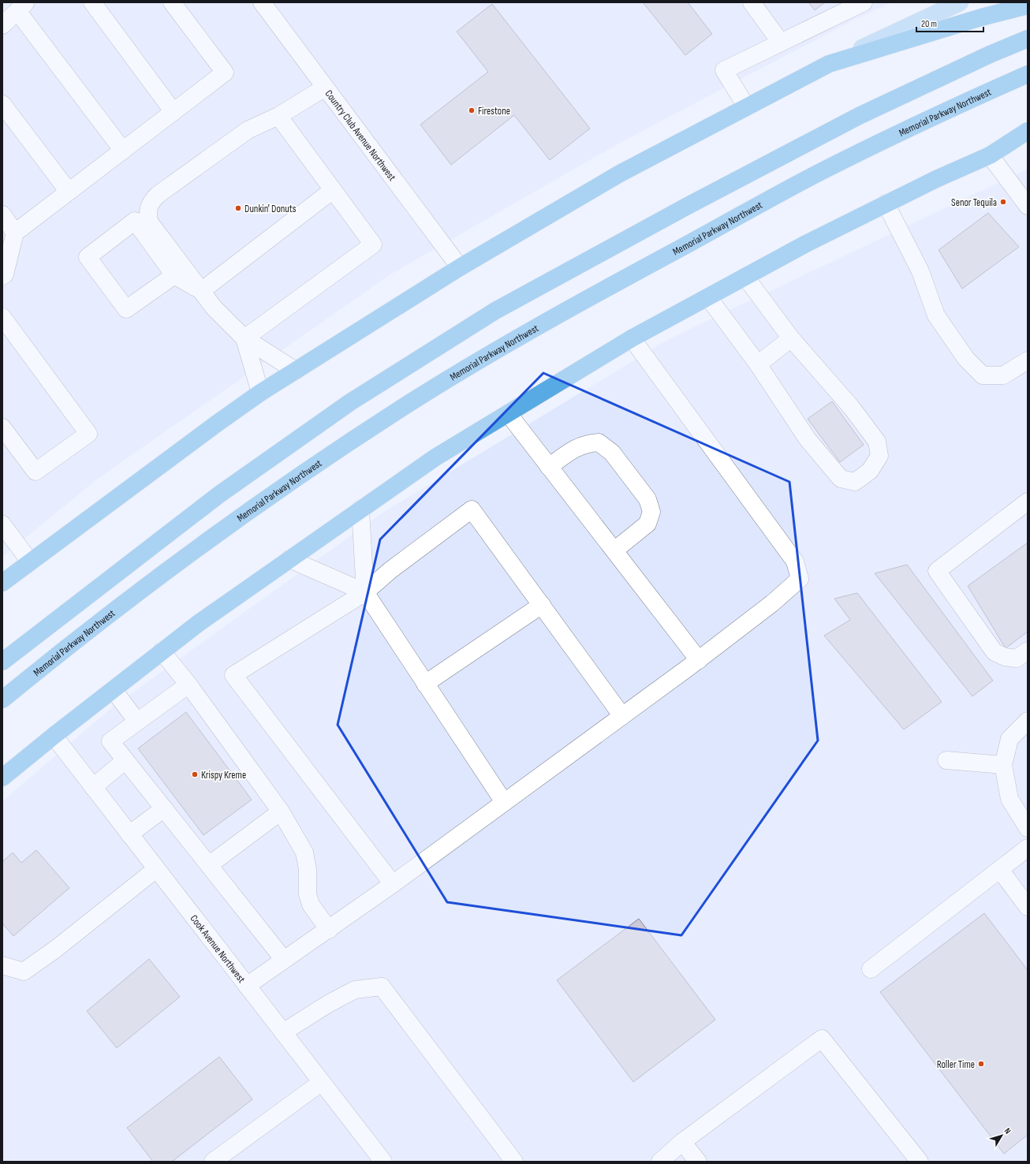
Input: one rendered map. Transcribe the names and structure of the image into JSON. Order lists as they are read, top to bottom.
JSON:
{
  "streets": {
    "highway": ["Memorial Parkway Northwest"],
    "street": ["Country Club Avenue Northwest", "Cook Avenue Northwest"]
  },
  "places": [
    "Firestone",
    "Senor Tequila",
    "Dunkin' Donuts",
    "Krispy Kreme",
    "Roller Time"
  ],
  "scale_bar": "20 m",
  "north": "top right"
}
